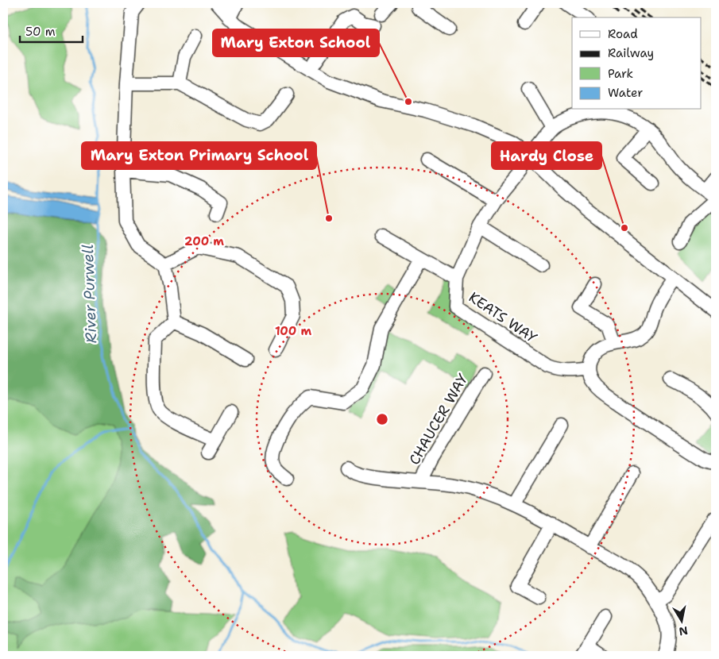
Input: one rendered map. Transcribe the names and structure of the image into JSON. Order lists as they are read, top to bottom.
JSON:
{
  "streets": {
    "street": ["KEATS WAY", "CHAUCER WAY"]
  },
  "water": ["River Purwell"],
  "places": ["Mary Exton School", "Mary Exton Primary School", "Hardy Close"],
  "legend": [
    "Road",
    "Railway",
    "Park",
    "Water"
  ],
  "scale_bar": "50 m",
  "north": "bottom",
  "rings": ["200 m", "100 m"]
}
